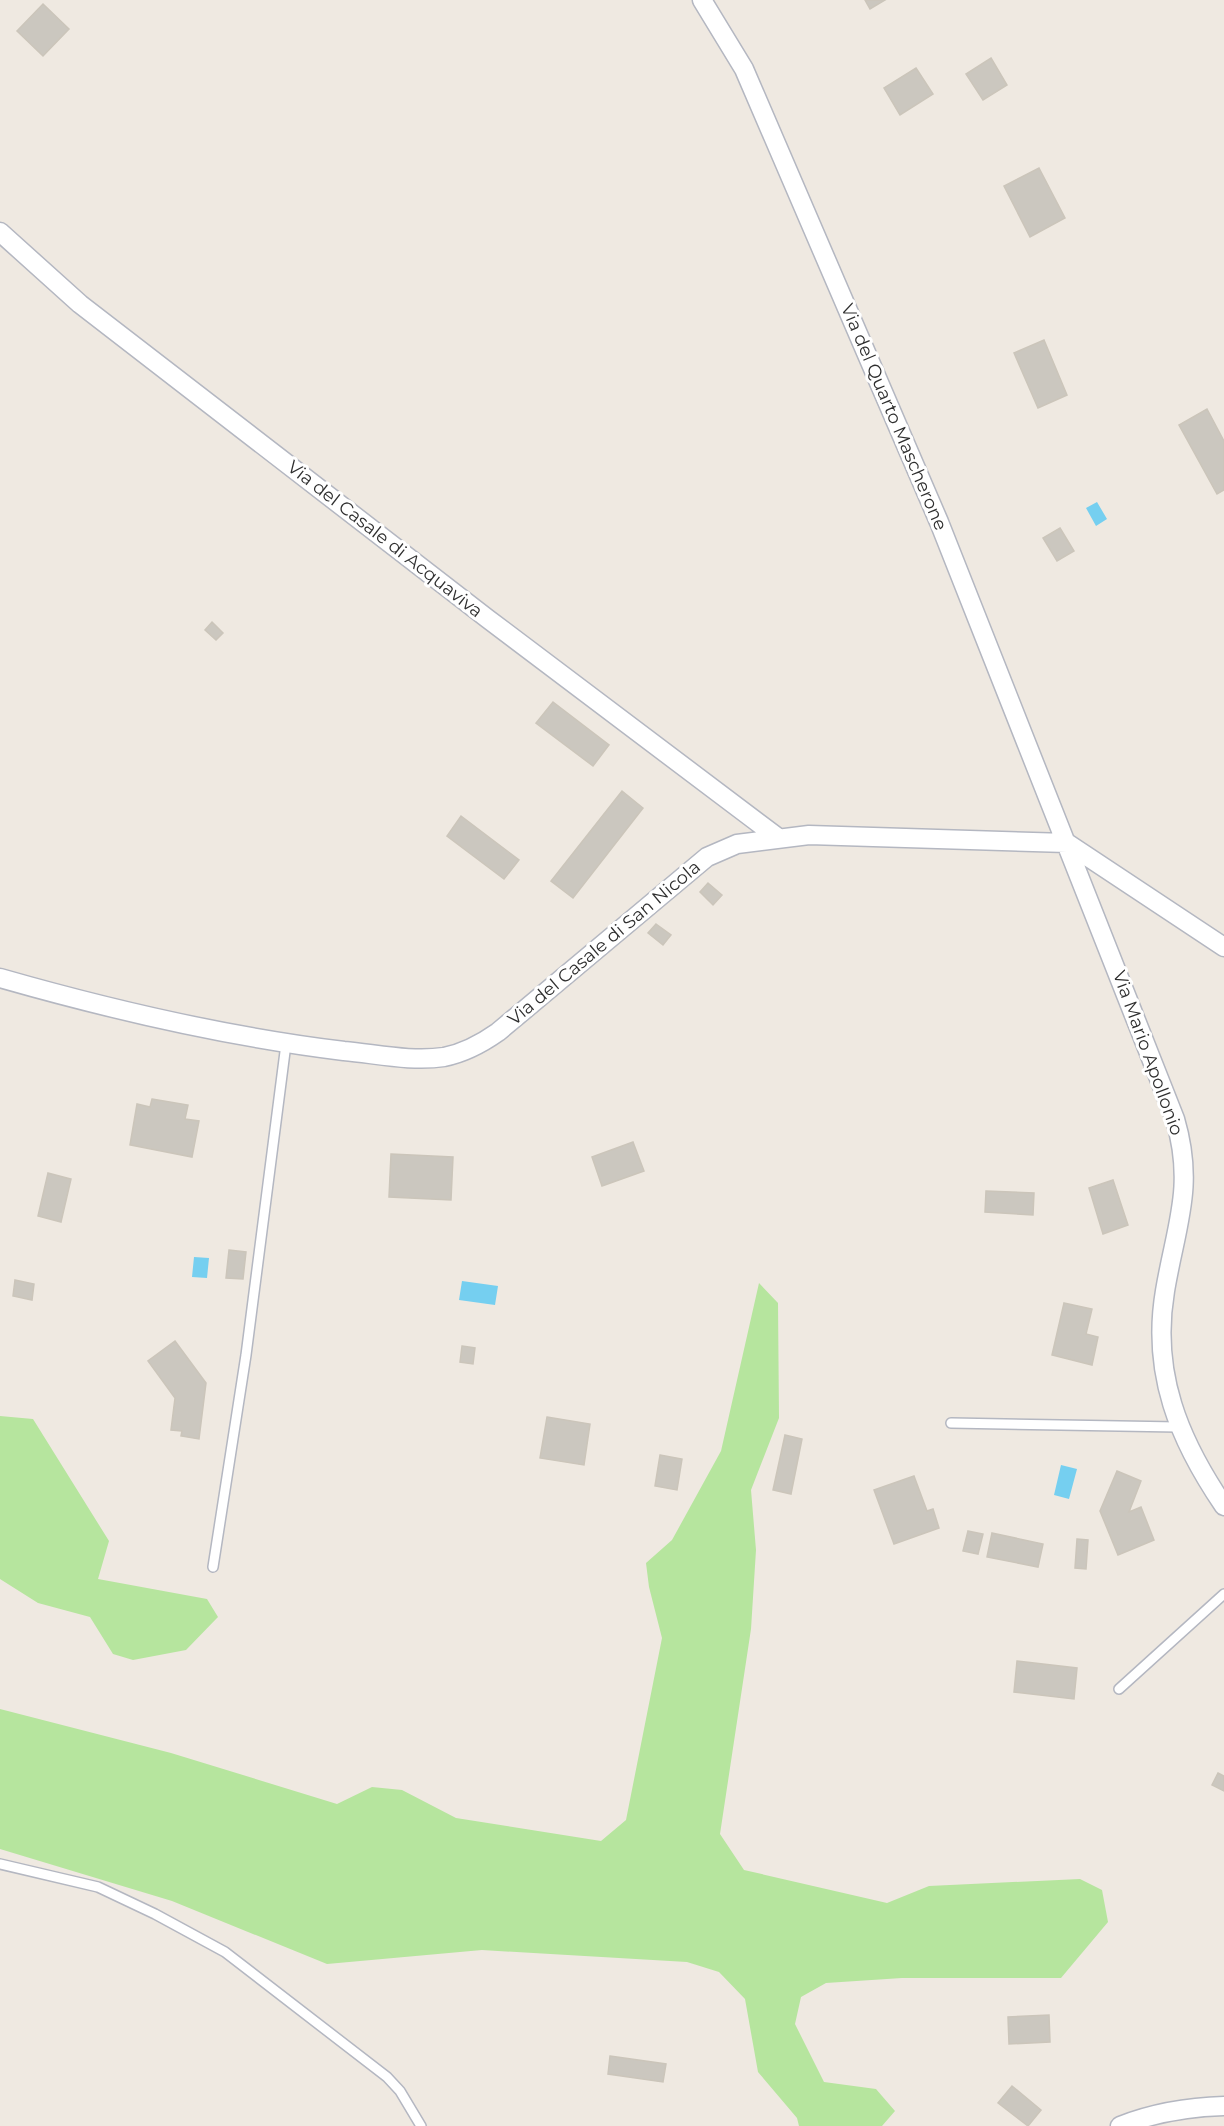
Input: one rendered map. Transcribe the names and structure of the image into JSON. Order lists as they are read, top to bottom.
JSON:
{
  "streets": {
    "street": [
      "Via del Quarto Mascherone",
      "Via del Casale di Acquaviva",
      "Via del Casale di San Nicola",
      "Via Mario Apollonio"
    ]
  },
  "crossings": [
    ["Via del Quarto Mascherone", "Via del Casale di San Nicola"],
    ["Via del Quarto Mascherone", "Via Mario Apollonio"],
    ["Via del Casale di Acquaviva", "Via del Casale di San Nicola"],
    ["Via del Casale di San Nicola", "Via Mario Apollonio"]
  ]
}
